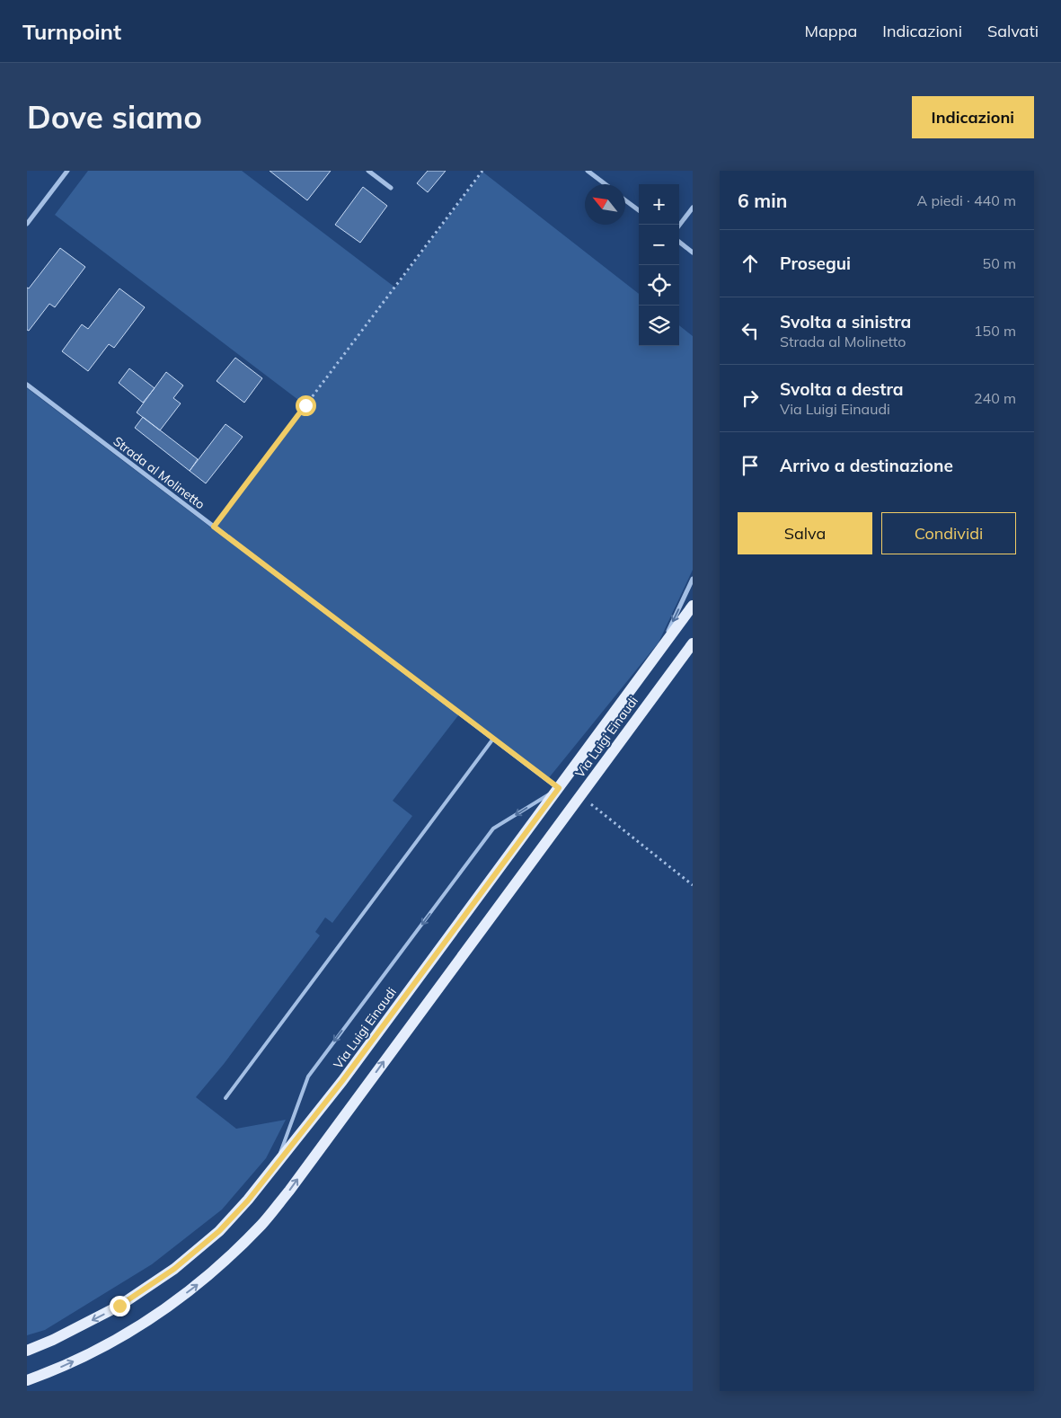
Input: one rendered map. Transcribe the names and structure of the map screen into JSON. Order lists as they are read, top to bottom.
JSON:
{
  "streets": {
    "main road": ["Via Luigi Einaudi"],
    "street": ["Strada al Molinetto"]
  },
  "crossings": [
    ["Strada al Molinetto", "Via Luigi Einaudi"]
  ],
  "north": "top left",
  "page": {
    "header": "Turnpoint",
    "nav": ["Mappa", "Indicazioni", "Salvati"],
    "buttons": [
      "Indicazioni",
      ["Salva", "Condividi"]
    ],
    "title": "Dove siamo",
    "heading": ["6 min", "A piedi · 440 m"],
    "map_buttons": ["+", "−"],
    "list": [
      ["Prosegui", "50 m"],
      ["Svolta a sinistra", "Strada al Molinetto", "150 m"],
      ["Svolta a destra", "Via Luigi Einaudi", "240 m"],
      "Arrivo a destinazione"
    ]
  }
}
